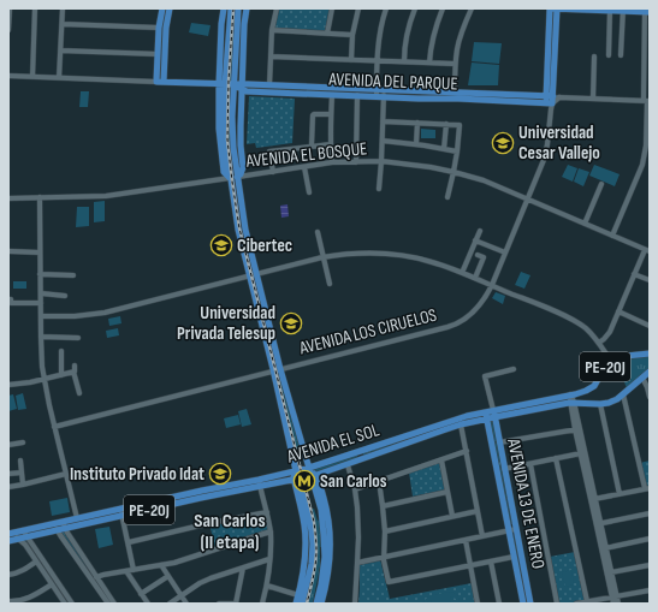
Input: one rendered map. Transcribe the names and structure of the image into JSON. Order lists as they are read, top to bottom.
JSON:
{
  "streets": {
    "main road": [
      "AVENIDA DEL PARQUE",
      "AVENIDA LOS CIRUELOS",
      "PE-20J",
      "AVENIDA EL SOL",
      "AVENIDA 13 DE ENERO"
    ],
    "street": ["AVENIDA EL BOSQUE"]
  },
  "crossings": [
    ["AVENIDA DEL PARQUE", "AVENIDA LOS CIRUELOS"],
    ["AVENIDA EL BOSQUE", "AVENIDA LOS CIRUELOS"],
    ["PE-20J", "AVENIDA EL SOL"],
    ["AVENIDA EL SOL", "AVENIDA 13 DE ENERO"]
  ],
  "districts": ["San Carlos (II etapa)"],
  "places": {
    "school or university": [
      "Universidad Cesar Vallejo",
      "Cibertec",
      "Universidad Privada Telesup",
      "Instituto Privado Idat"
    ],
    "metro station": ["San Carlos"]
  }
}
